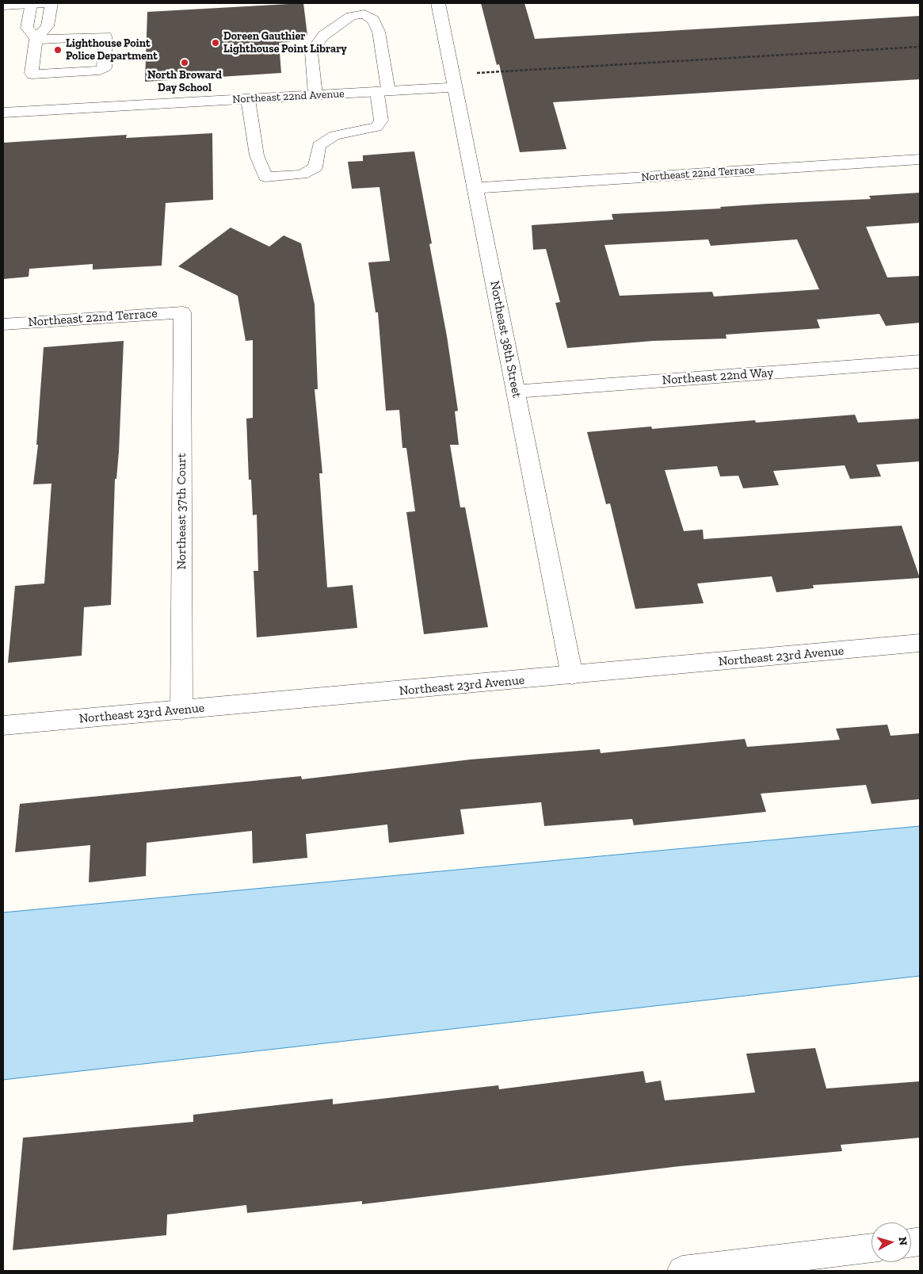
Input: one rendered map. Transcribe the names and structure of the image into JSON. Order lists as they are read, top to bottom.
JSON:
{
  "streets": {
    "street": [
      "Northeast 22nd Avenue",
      "Northeast 22nd Terrace",
      "Northeast 38th Street",
      "Northeast 22nd Way",
      "Northeast 37th Court",
      "Northeast 23rd Avenue"
    ]
  },
  "crossings": [
    ["Northeast 22nd Avenue", "Northeast 38th Street"],
    ["Northeast 22nd Terrace", "Northeast 38th Street"],
    ["Northeast 22nd Terrace", "Northeast 37th Court"],
    ["Northeast 38th Street", "Northeast 22nd Way"],
    ["Northeast 38th Street", "Northeast 23rd Avenue"],
    ["Northeast 37th Court", "Northeast 23rd Avenue"]
  ],
  "places": ["Doreen Gauthier Lighthouse Point Library", "Lighthouse Point Police Department", "North Broward Day School"],
  "north": "right"
}
